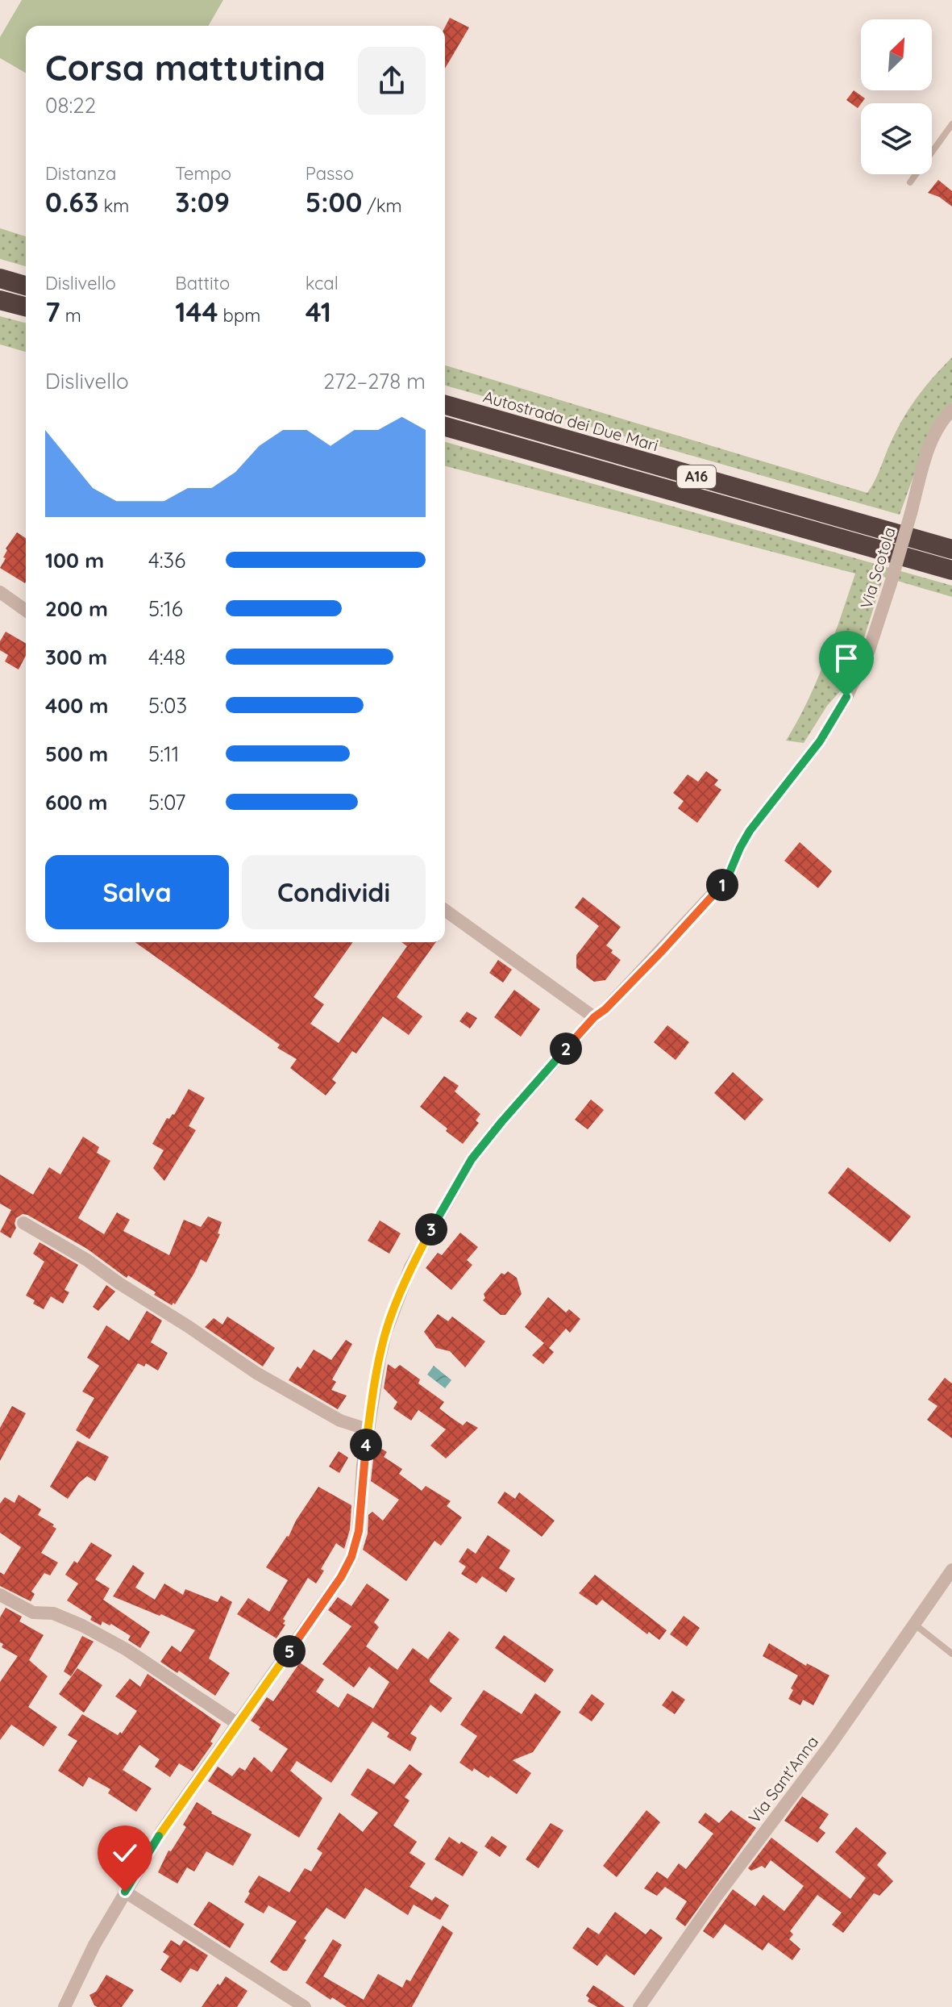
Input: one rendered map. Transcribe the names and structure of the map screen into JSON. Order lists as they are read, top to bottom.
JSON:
{
  "streets": {
    "highway": ["Autostrada dei Due Mari", "A16"],
    "street": ["Via Scotola", "Via Sant'Anna"]
  },
  "north": "top right",
  "page": {
    "heading": ["Corsa mattutina", "08:22"],
    "stats": [
      ["Distanza", "0.63 km"],
      ["Tempo", "3:09"],
      ["Passo", "5:00 /km"],
      ["Dislivello", "7 m"],
      ["Battito", "144 bpm"],
      ["kcal", "41"]
    ],
    "chart": ["Dislivello", "272–278 m"],
    "list": [
      {
        "name": "100 m",
        "note": "4:36"
      },
      {
        "name": "200 m",
        "note": "5:16"
      },
      {
        "name": "300 m",
        "note": "4:48"
      },
      {
        "name": "400 m",
        "note": "5:03"
      },
      {
        "name": "500 m",
        "note": "5:11"
      },
      {
        "name": "600 m",
        "note": "5:07"
      }
    ],
    "buttons": ["Salva", "Condividi"],
    "pins": [
      "1",
      "2",
      "3",
      "4",
      "5"
    ]
  }
}
